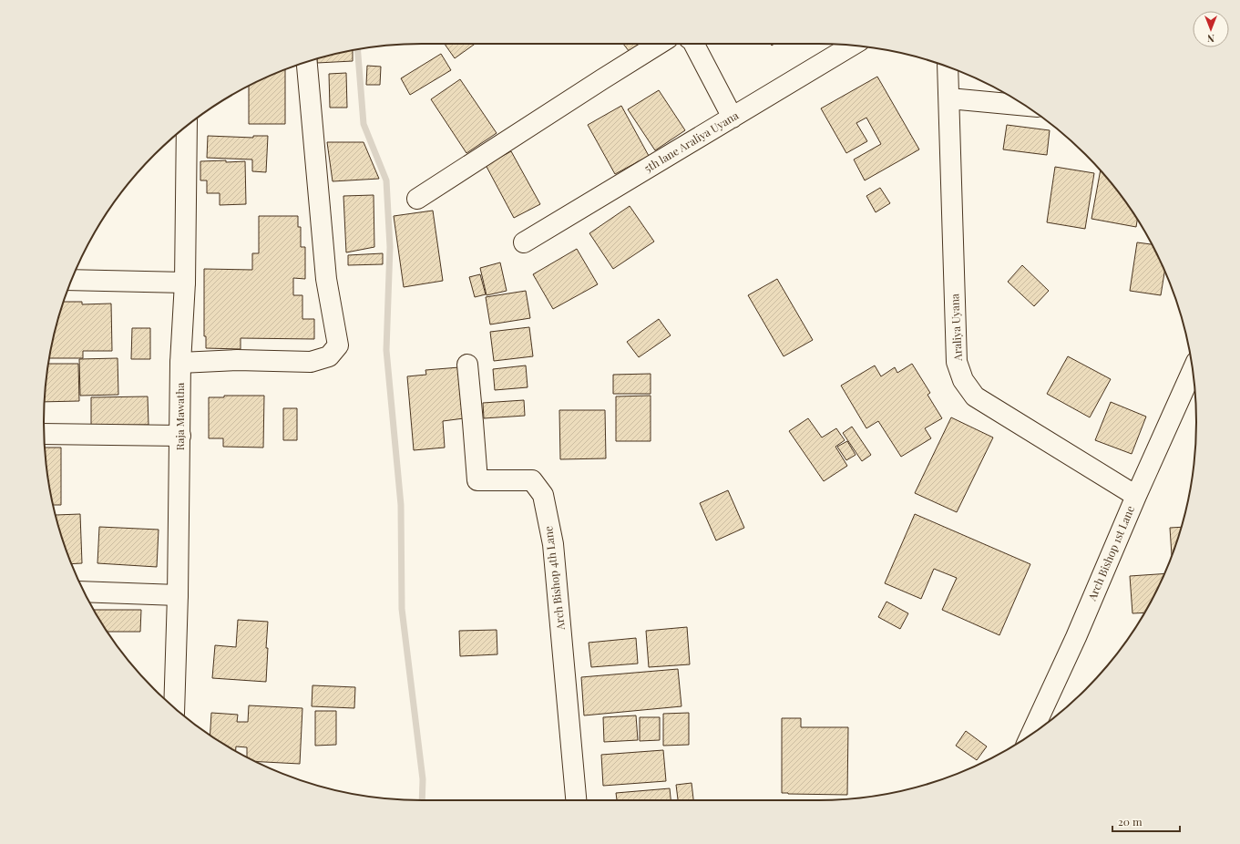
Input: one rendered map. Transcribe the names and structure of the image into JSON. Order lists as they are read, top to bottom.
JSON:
{
  "streets": {
    "street": [
      "5th lane Araliya Uyana",
      "Araliya Uyana",
      "Raja Mawatha",
      "Arch Bishop 1st Lane",
      "Arch Bishop 4th Lane"
    ]
  },
  "crossings": [
    ["Araliya Uyana", "Arch Bishop 1st Lane"]
  ],
  "scale_bar": "20 m",
  "north": "bottom"
}
